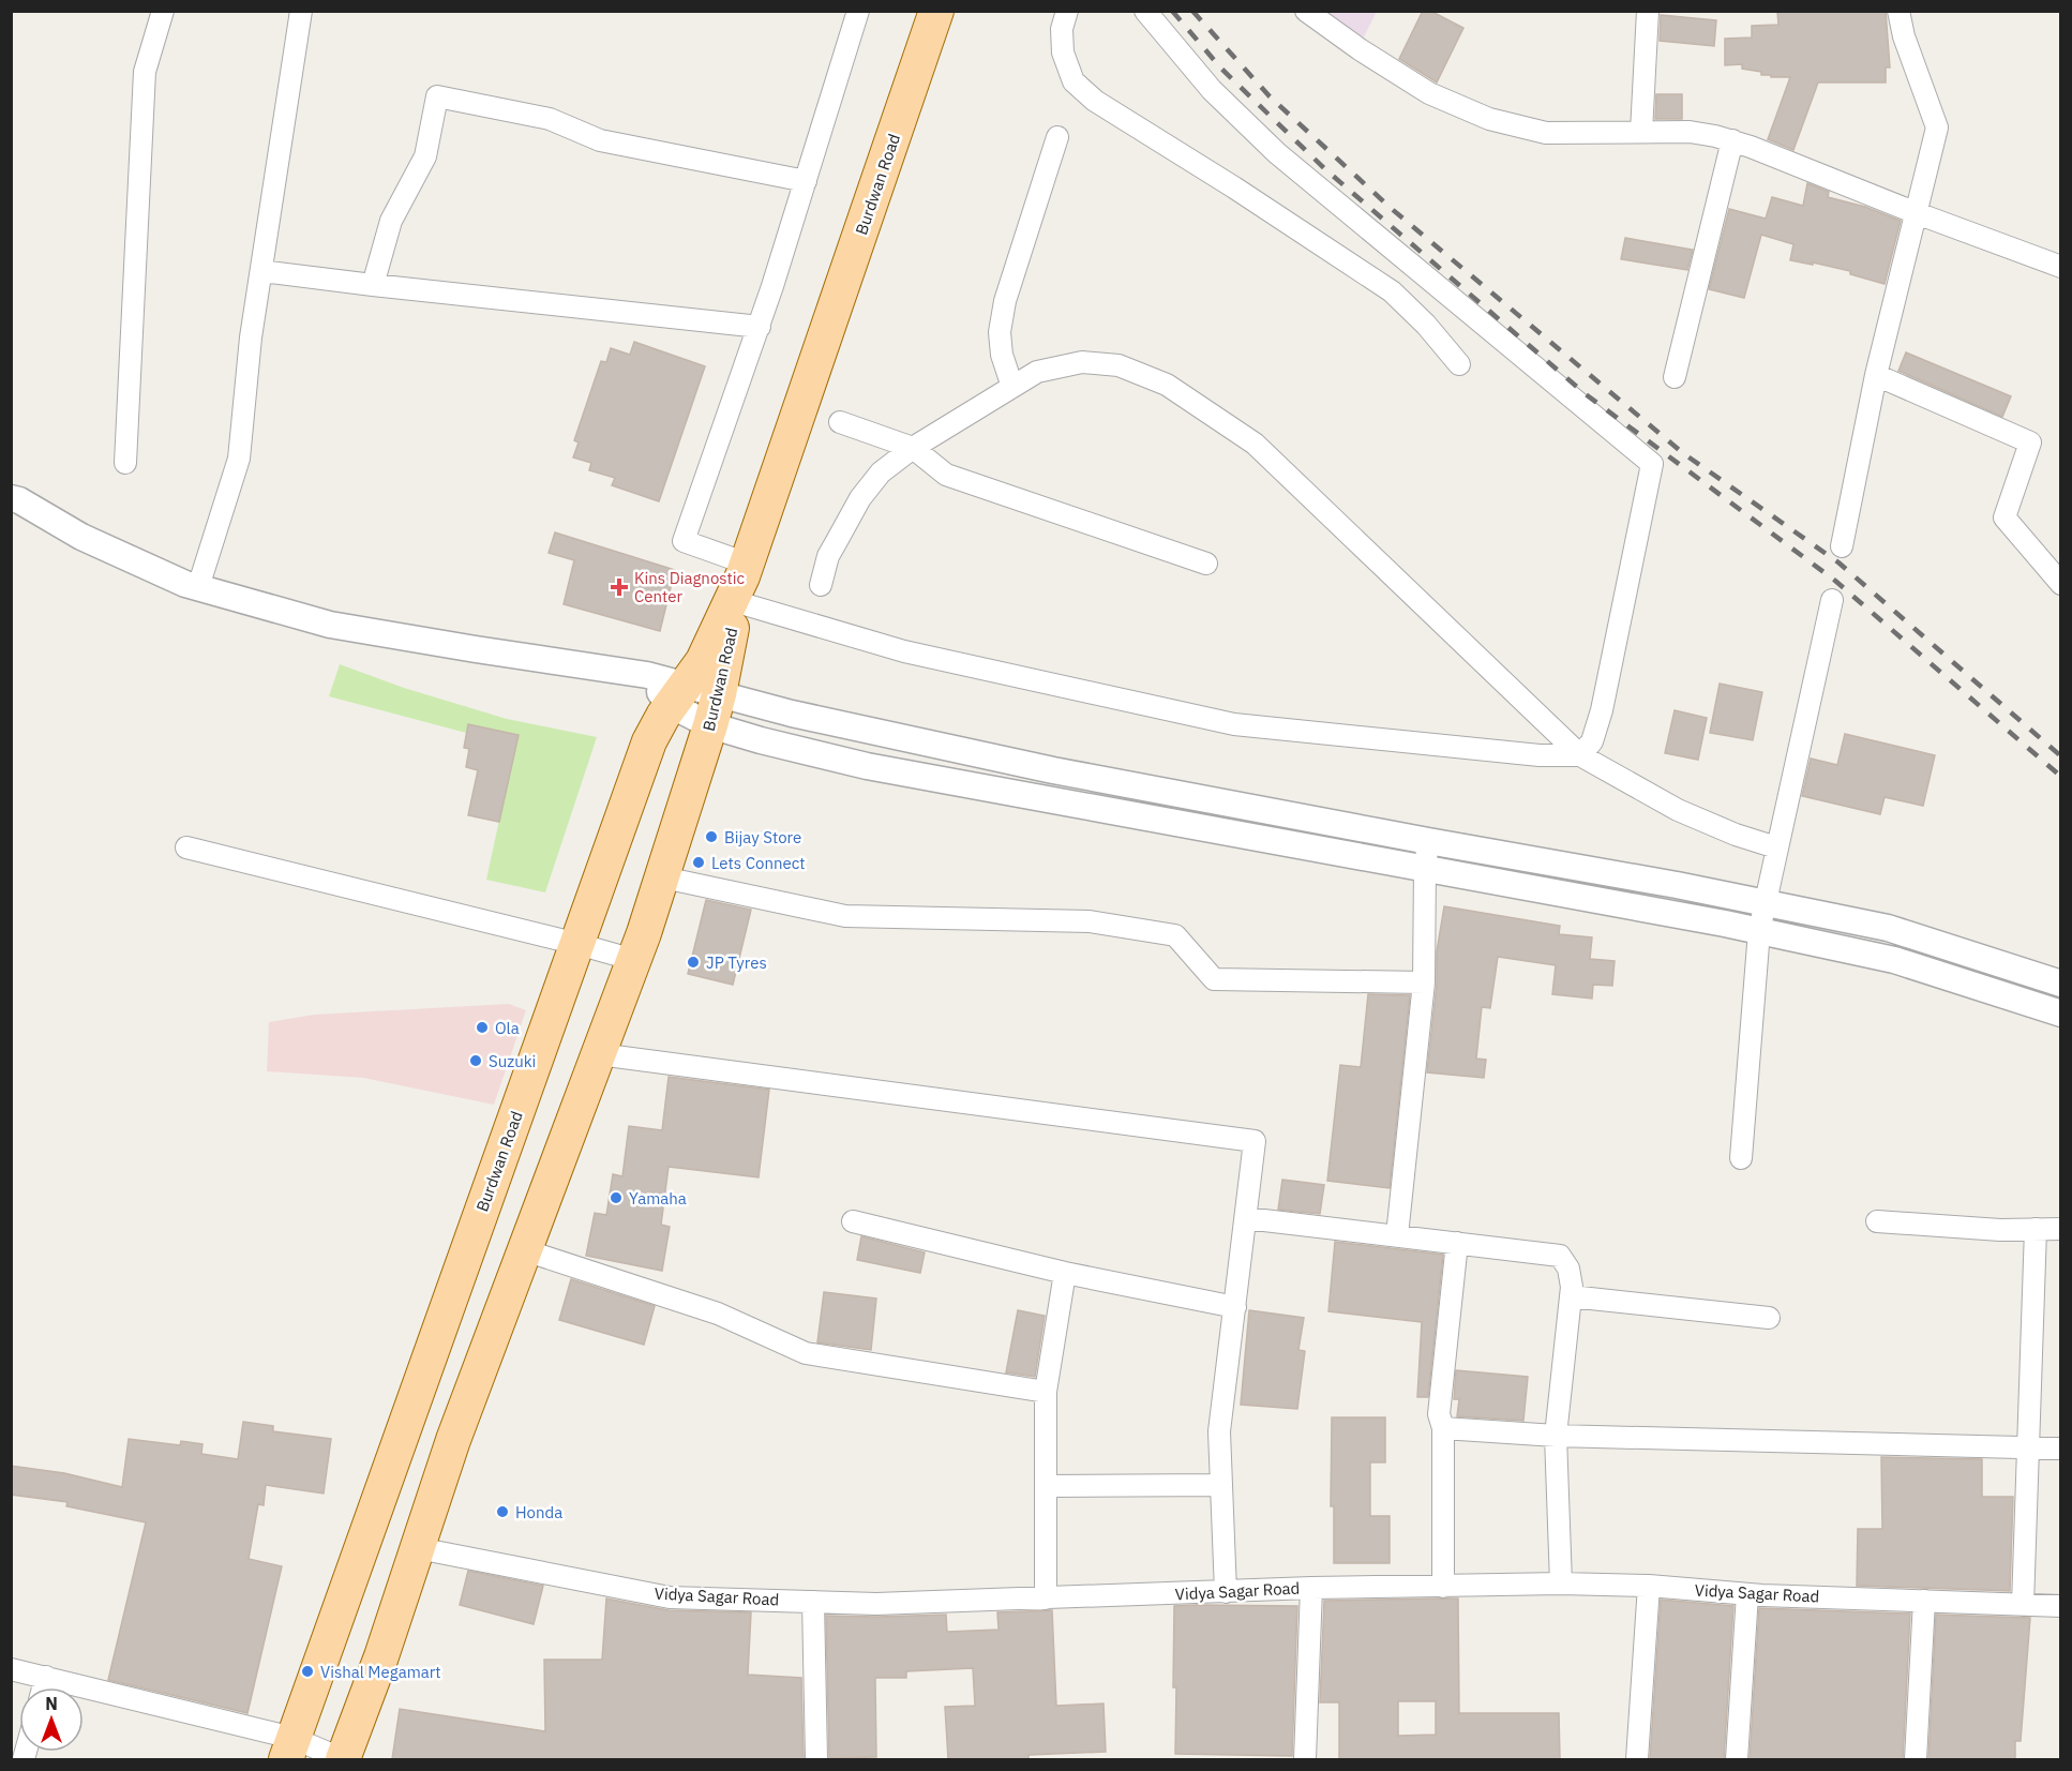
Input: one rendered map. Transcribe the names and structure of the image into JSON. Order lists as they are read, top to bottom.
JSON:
{
  "streets": {
    "main road": ["Burdwan Road"],
    "street": ["Vidya Sagar Road"]
  },
  "crossings": [
    ["Burdwan Road", "Vidya Sagar Road"]
  ],
  "places": {
    "health": ["Kins Diagnostic Center"],
    "other": [
      "Bijay Store",
      "Lets Connect",
      "JP Tyres",
      "Ola",
      "Suzuki",
      "Yamaha",
      "Honda",
      "Vishal Megamart"
    ]
  },
  "north": "top"
}
